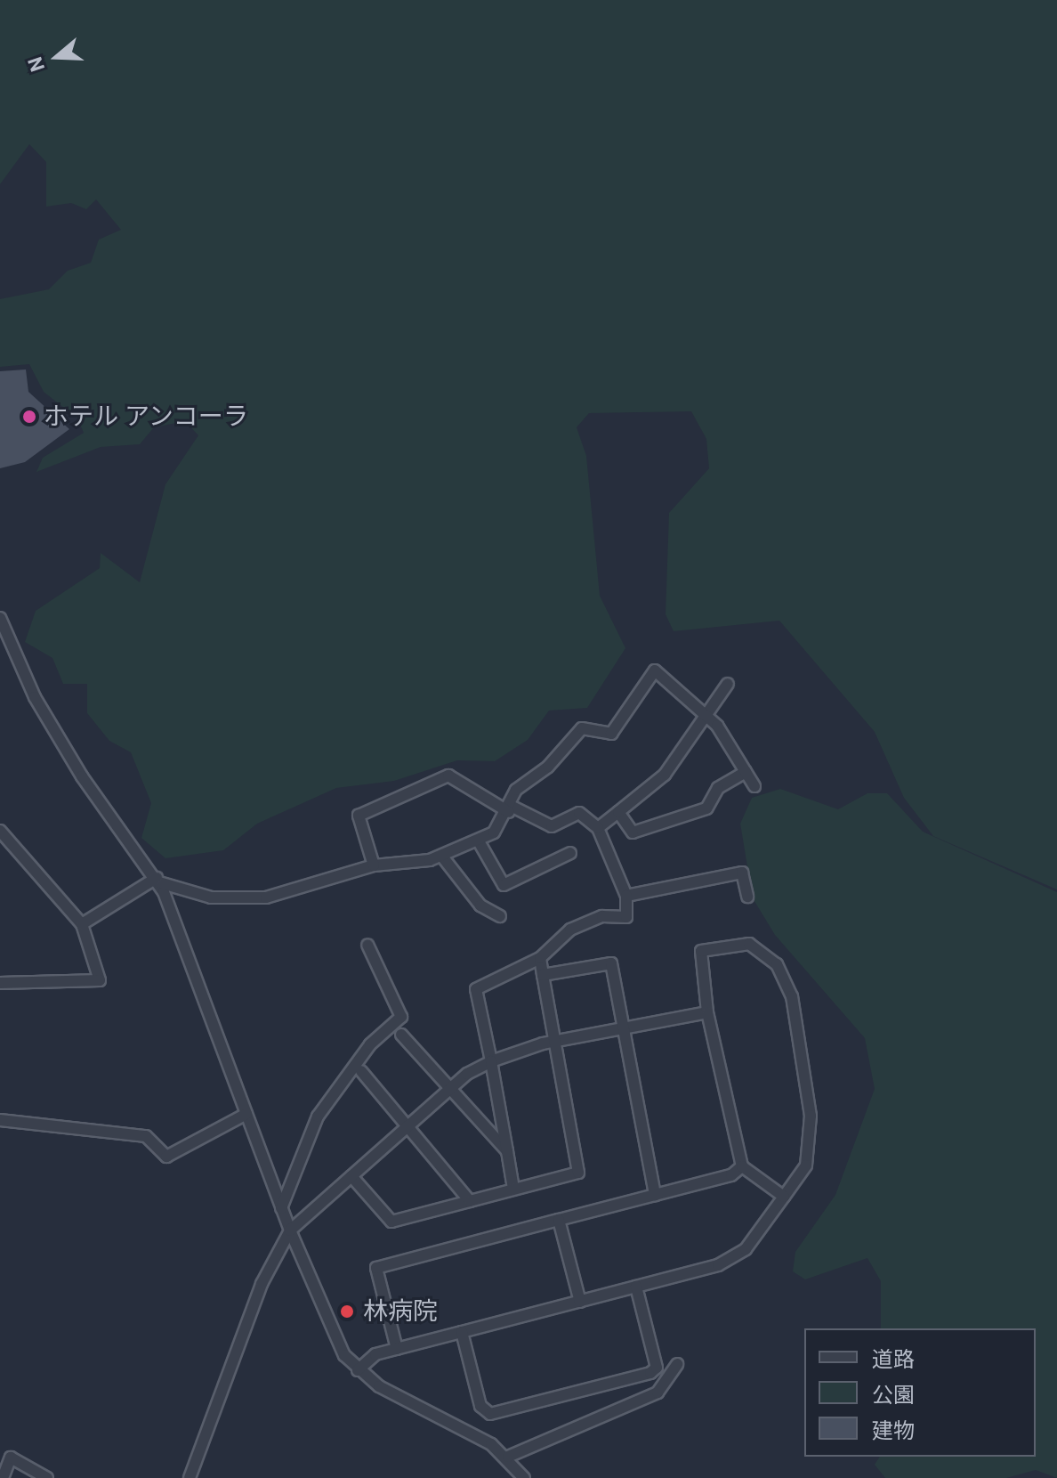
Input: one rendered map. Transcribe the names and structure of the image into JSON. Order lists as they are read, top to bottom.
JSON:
{
  "places": ["ホテル アンコーラ", "林病院"],
  "legend": ["道路", "公園", "建物"],
  "north": "left"
}
